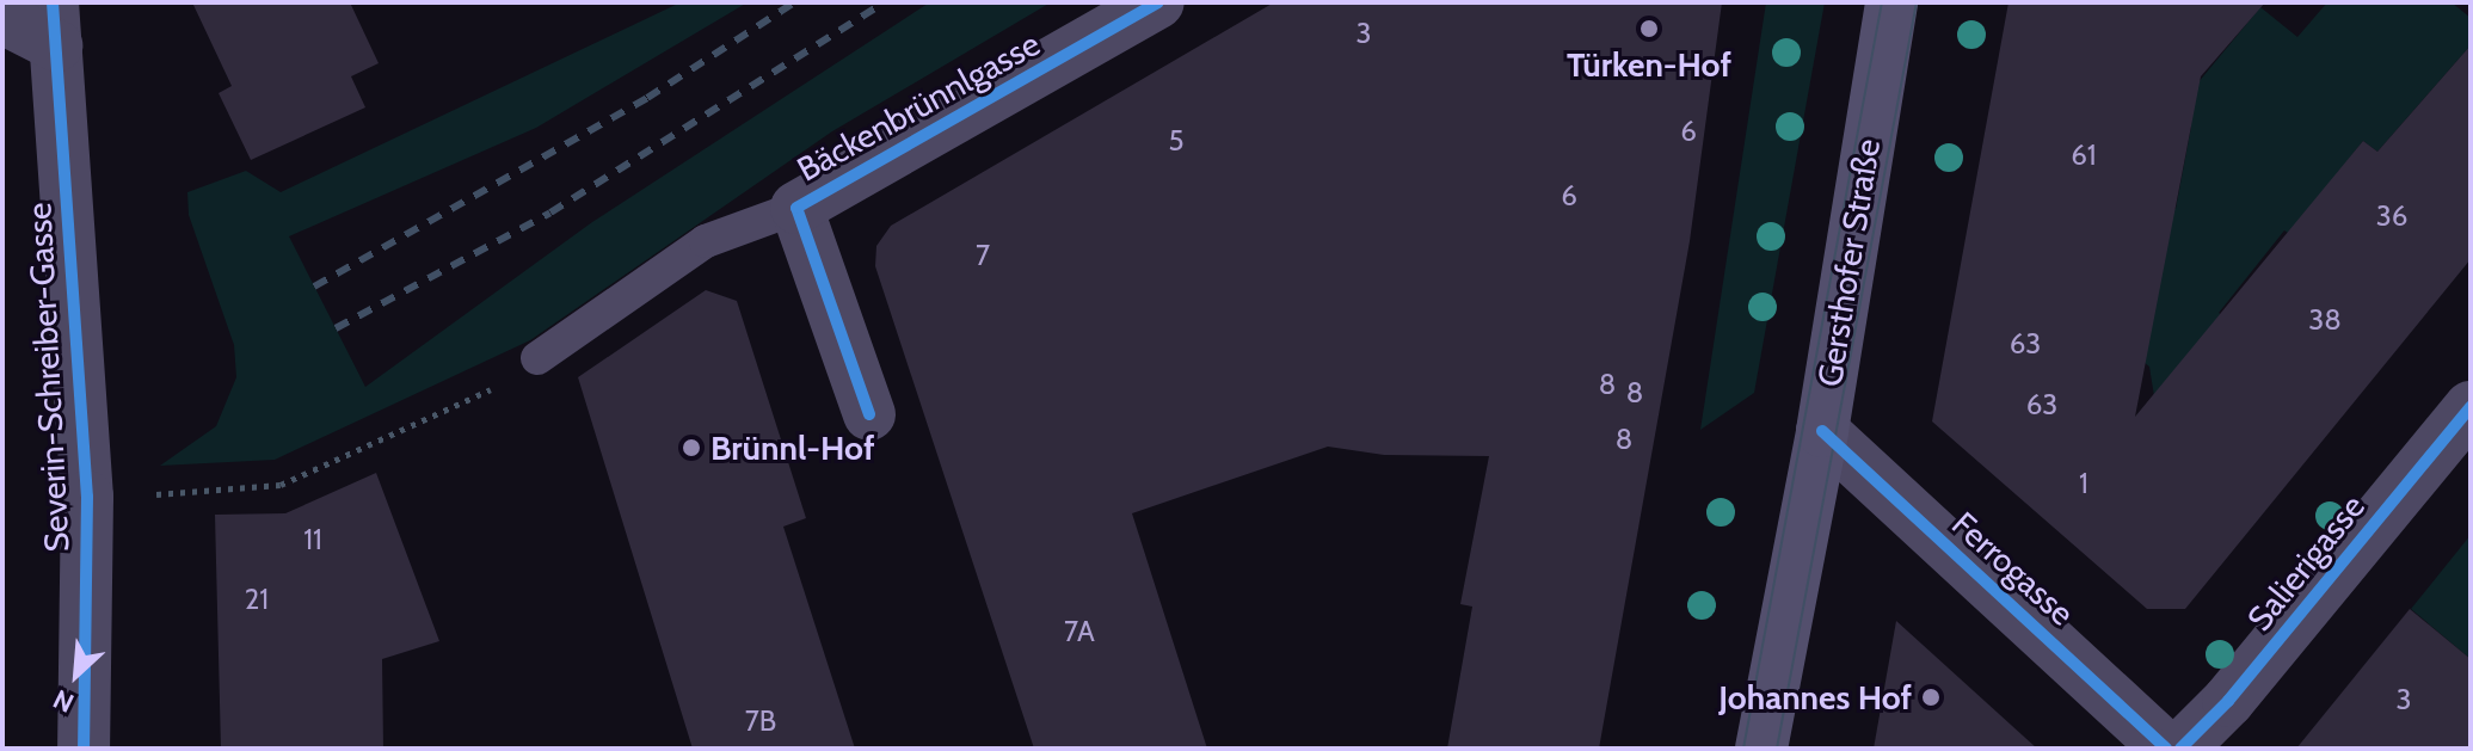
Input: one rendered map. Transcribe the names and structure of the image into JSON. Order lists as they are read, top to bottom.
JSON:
{
  "streets": {
    "main road": ["Gersthofer Straße"],
    "street": [
      "Bäckenbrünnlgasse",
      "Severin-Schreiber-Gasse",
      "Salierigasse",
      "Ferrogasse"
    ]
  },
  "crossings": [
    ["Gersthofer Straße", "Ferrogasse"]
  ],
  "places": ["Türken-Hof", "Brünnl-Hof", "Johannes Hof"],
  "house_numbers": [
    "3",
    "6",
    "5",
    "61",
    "6",
    "36",
    "7",
    "38",
    "63",
    "8",
    "8",
    "63",
    "8",
    "1",
    "11",
    "21",
    "7A",
    "3",
    "7B"
  ],
  "north": "bottom left"
}
